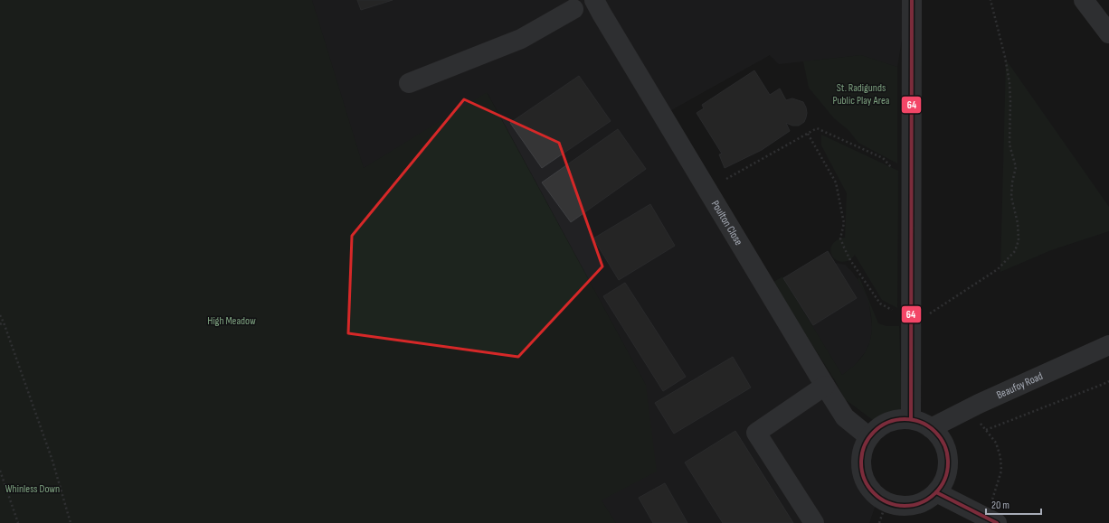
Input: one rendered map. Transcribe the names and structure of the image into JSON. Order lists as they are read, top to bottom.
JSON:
{
  "streets": {
    "street": ["Poulton Close", "Beaufoy Road"]
  },
  "crossings": [
    ["Poulton Close", "Beaufoy Road"]
  ],
  "parks": ["St. Radigunds Public Play Area", "High Meadow", "Whinless Down"],
  "lines": ["transit line 64"],
  "scale_bar": "20 m"
}
